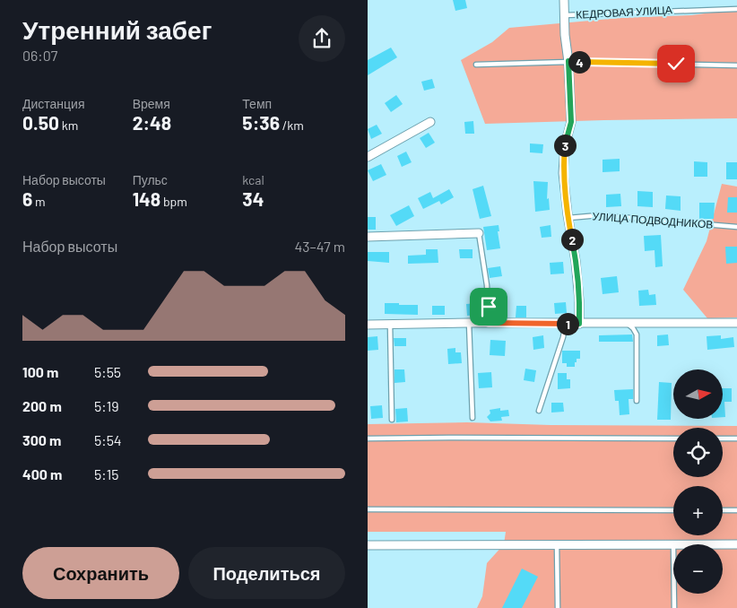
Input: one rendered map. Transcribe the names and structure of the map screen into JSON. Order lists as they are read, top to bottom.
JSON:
{
  "streets": {
    "lane": ["КЕДРОВАЯ УЛИЦА", "УЛИЦА ПОДВОДНИКОВ"]
  },
  "north": "right",
  "page": {
    "heading": ["Утренний забег", "06:07"],
    "pins": [
      "4",
      "3",
      "2",
      "1"
    ],
    "stats": [
      ["Дистанция", "0.50 km"],
      ["Время", "2:48"],
      ["Темп", "5:36 /km"],
      ["Набор высоты", "6 m"],
      ["Пульс", "148 bpm"],
      ["kcal", "34"]
    ],
    "chart": ["Набор высоты", "43–47 m"],
    "list": [
      {
        "name": "100 m",
        "note": "5:55"
      },
      {
        "name": "200 m",
        "note": "5:19"
      },
      {
        "name": "300 m",
        "note": "5:54"
      },
      {
        "name": "400 m",
        "note": "5:15"
      }
    ],
    "map_buttons": ["+", "−"],
    "buttons": ["Сохранить", "Поделиться"]
  }
}
